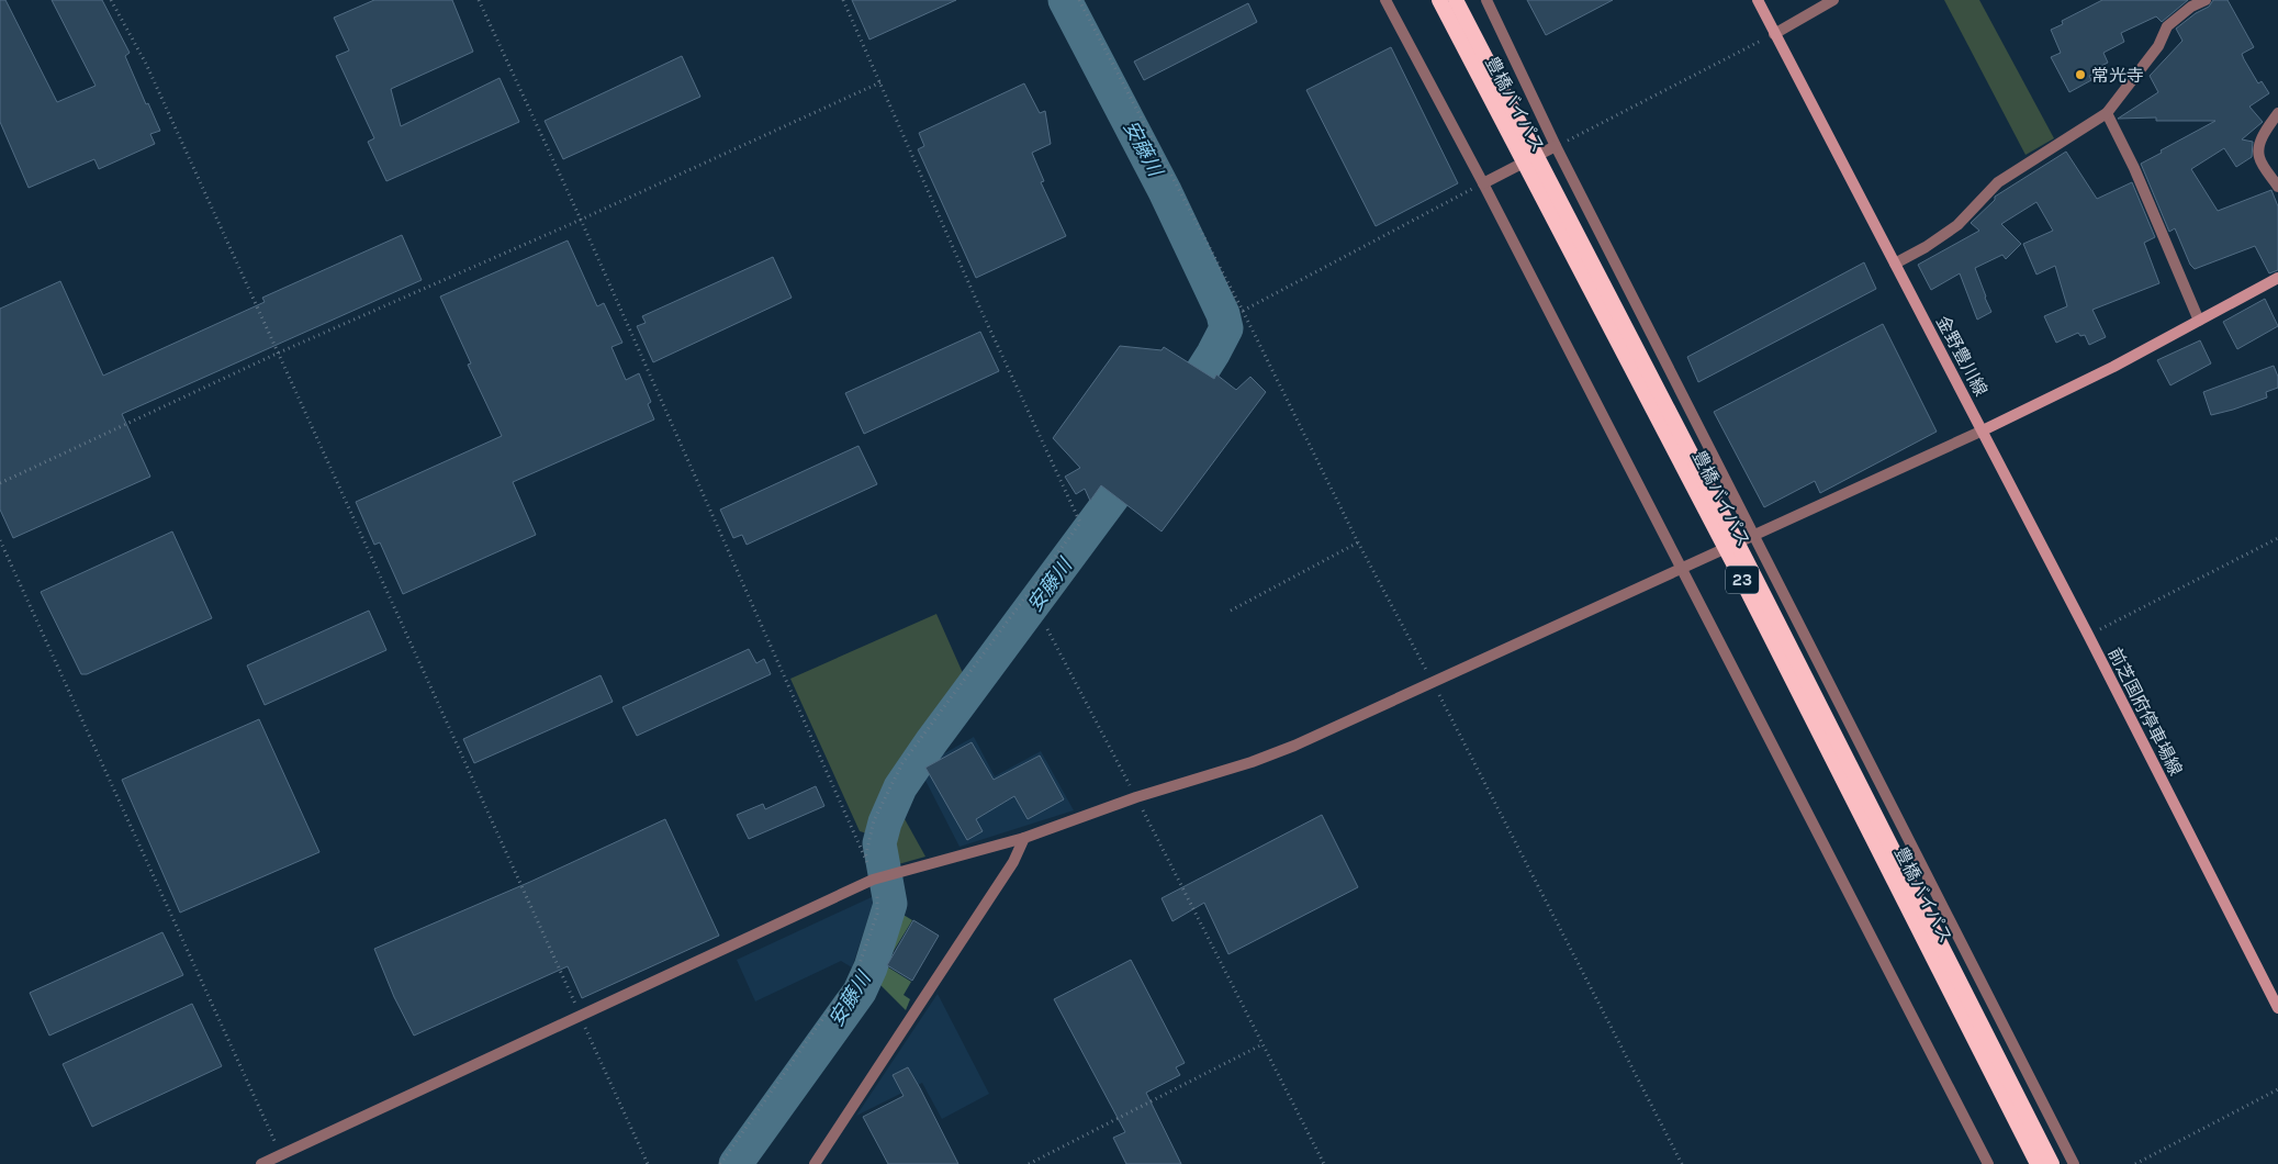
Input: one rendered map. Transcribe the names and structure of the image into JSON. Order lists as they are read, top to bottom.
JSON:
{
  "streets": {
    "highway": ["豊橋バイパス", "23"],
    "main road": ["金野豊川線", "前芝国府停車場線"]
  },
  "crossings": [
    ["金野豊川線", "前芝国府停車場線"]
  ],
  "water": ["安藤川"],
  "places": ["常光寺"]
}
